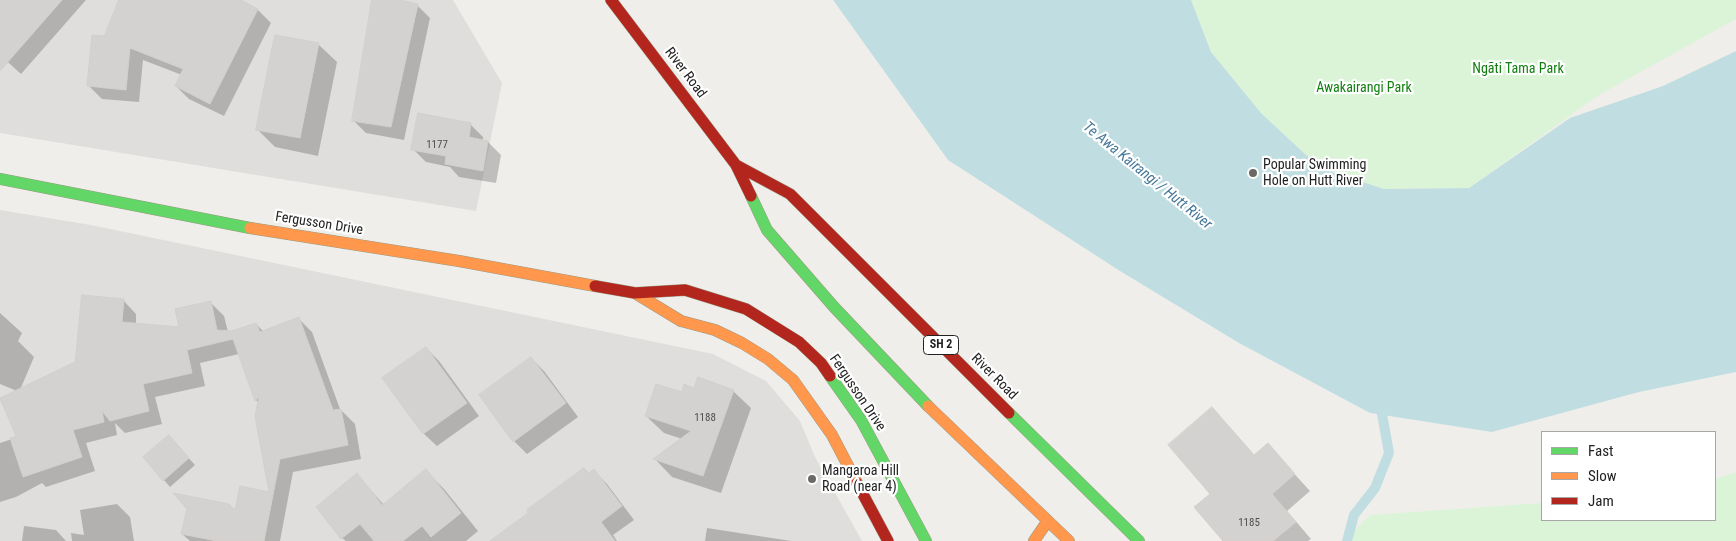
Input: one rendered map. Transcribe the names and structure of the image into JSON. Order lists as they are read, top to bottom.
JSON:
{
  "streets": {
    "main road": ["River Road", "Fergusson Drive", "SH 2"]
  },
  "water": ["Te Awa Kairangi / Hutt River"],
  "parks": ["Ngāti Tama Park", "Awakairangi Park"],
  "places": ["Popular Swimming Hole on Hutt River", "Mangaroa Hill Road (near 4)"],
  "house_numbers": ["1177", "1188", "1185"],
  "legend": ["Fast", "Slow", "Jam"]
}
